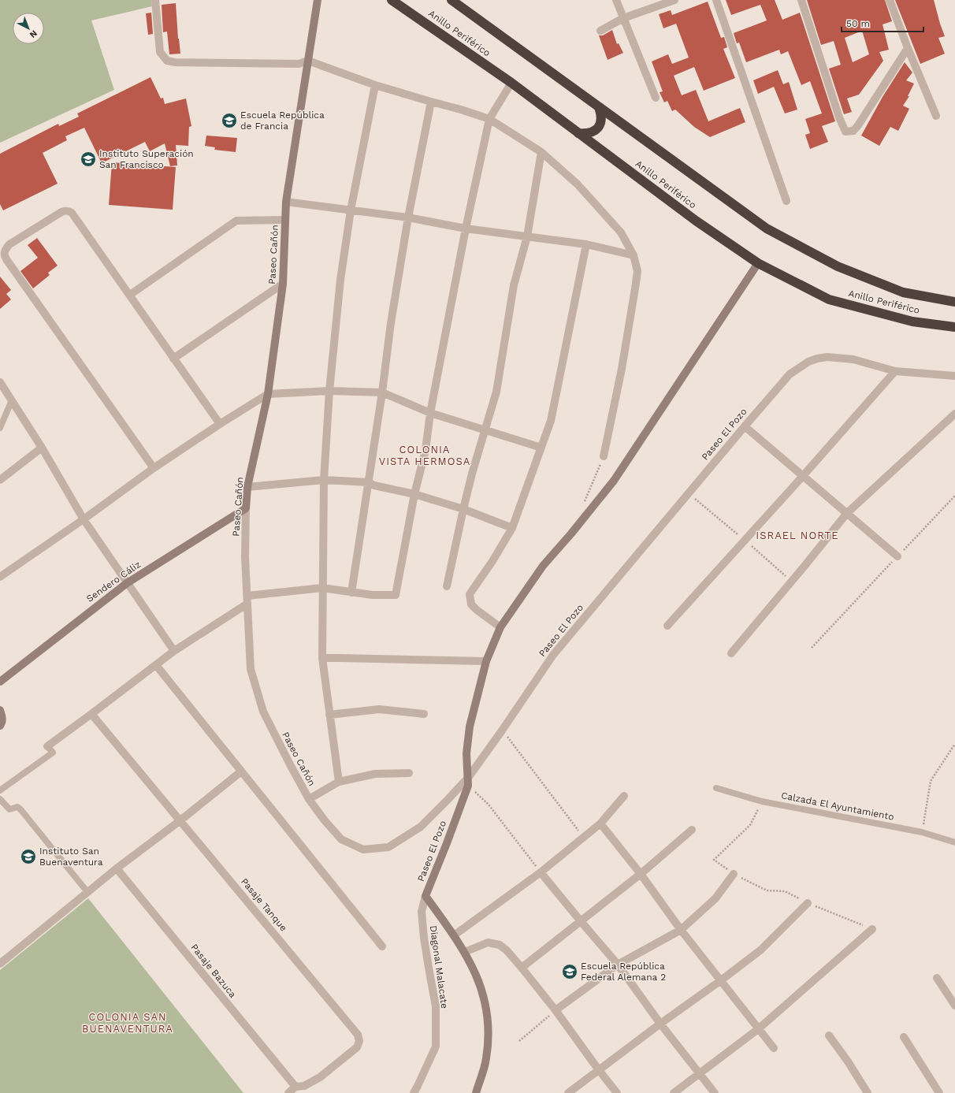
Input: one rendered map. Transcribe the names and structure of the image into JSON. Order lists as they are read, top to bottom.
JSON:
{
  "streets": {
    "highway": ["Anillo Periférico"],
    "street": [
      "Paseo Cañón",
      "Paseo El Pozo",
      "Sendero Cáliz",
      "Pasaje Tanque",
      "Diagonal Malacate",
      "Pasaje Bazuca"
    ],
    "lane": ["Calzada El Ayuntamiento"]
  },
  "crossings": [
    ["Paseo Cañón", "Paseo El Pozo"],
    ["Paseo Cañón", "Sendero Cáliz"],
    ["Paseo El Pozo", "Diagonal Malacate"],
    ["Pasaje Tanque", "Pasaje Bazuca"]
  ],
  "districts": ["COLONIA VISTA HERMOSA", "ISRAEL NORTE", "COLONIA SAN BUENAVENTURA"],
  "places": {
    "school or university": [
      "Escuela República de Francia",
      "Instituto Superación San Francisco",
      "Instituto San Buenaventura",
      "Escuela República Federal Alemana 2"
    ]
  },
  "scale_bar": "50 m",
  "north": "bottom right"
}
